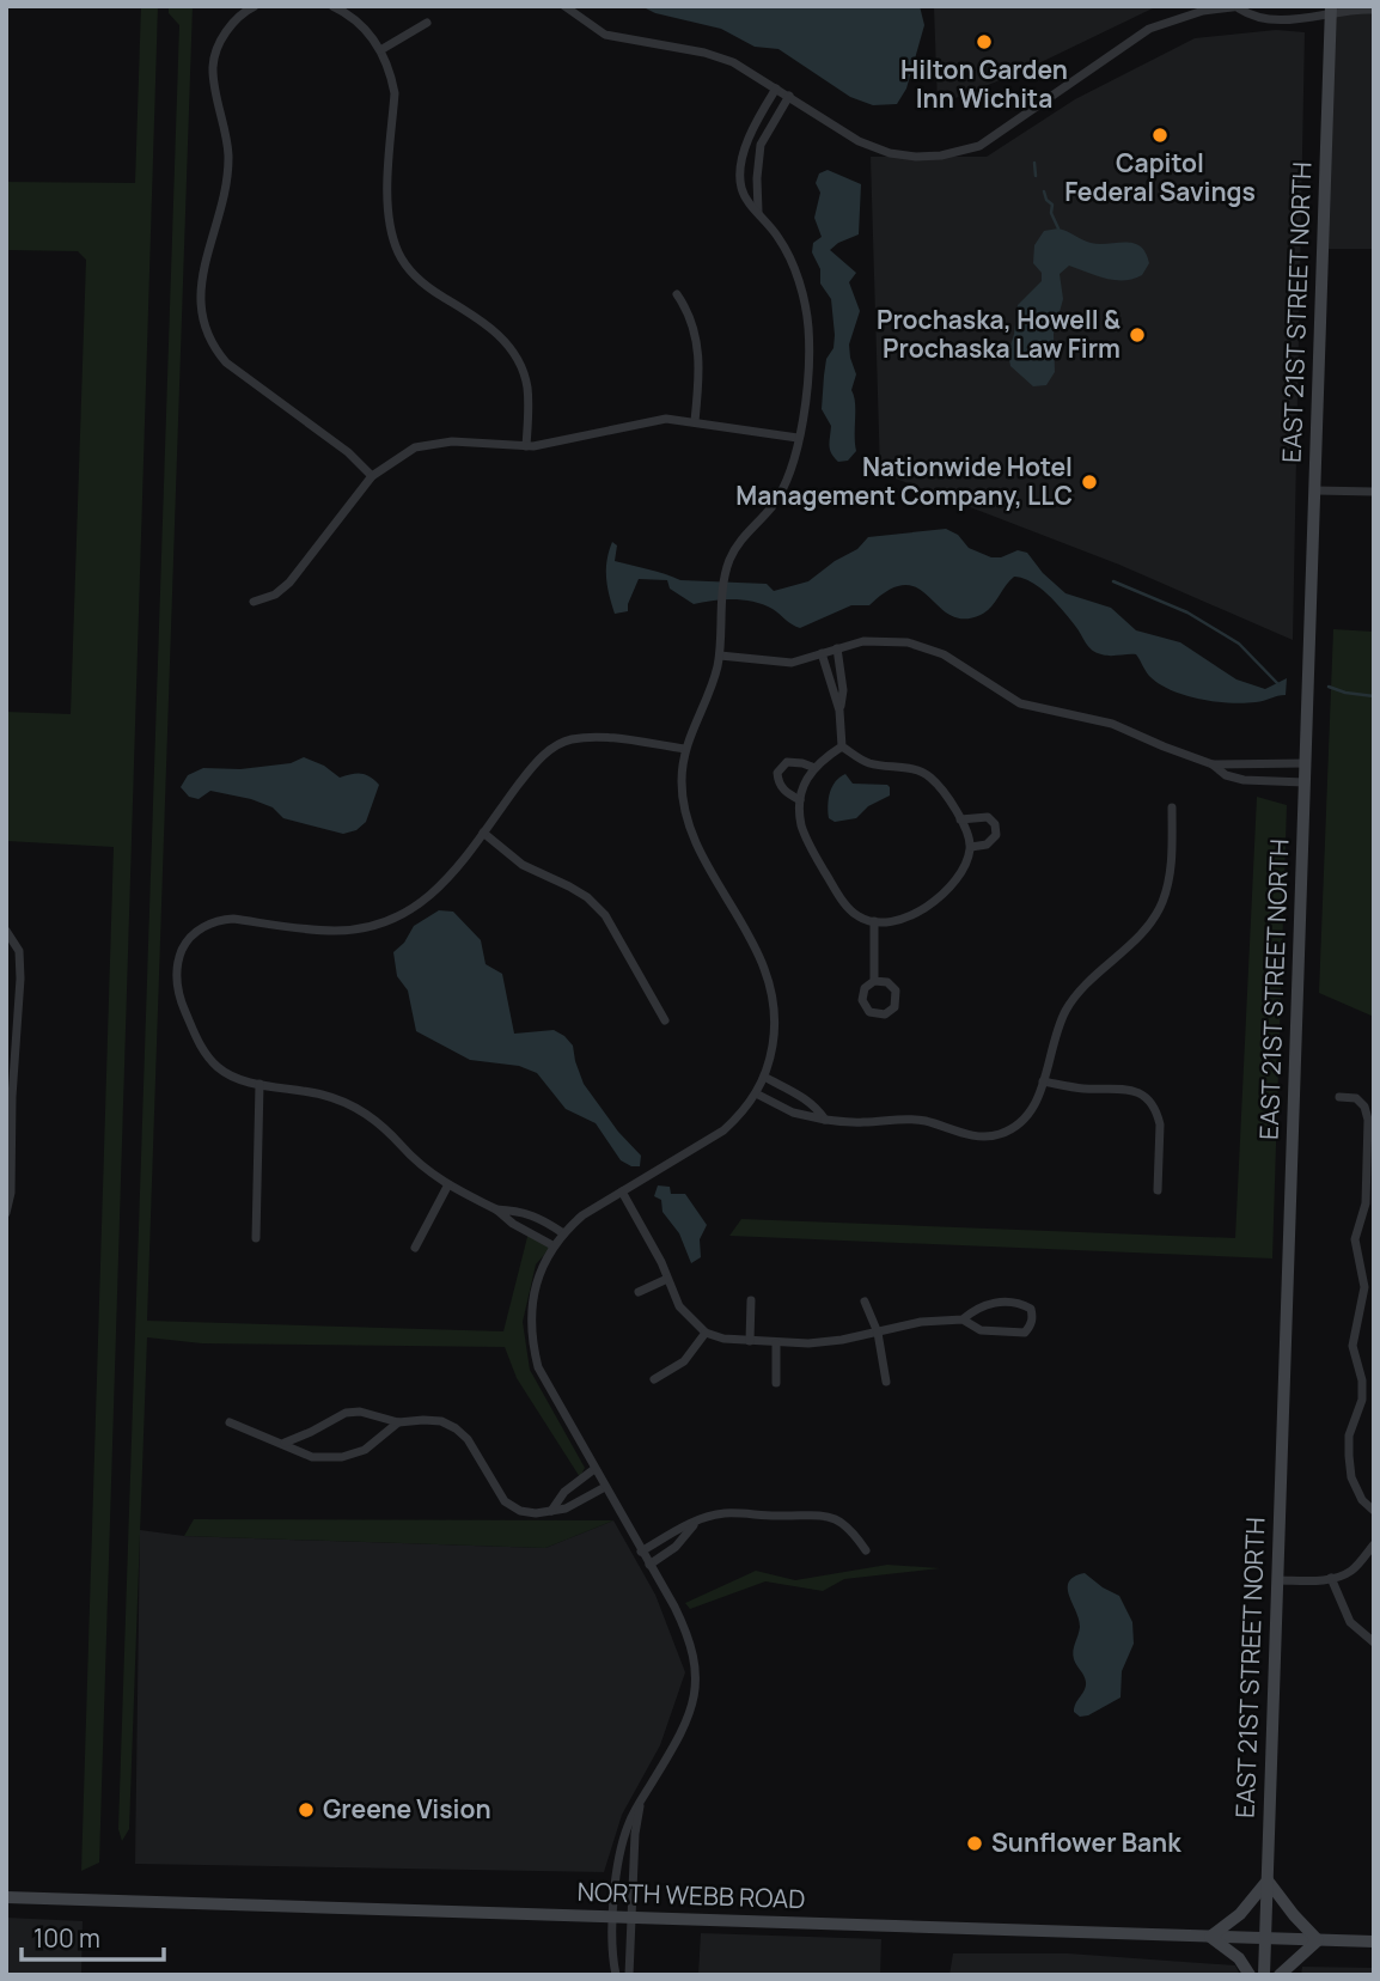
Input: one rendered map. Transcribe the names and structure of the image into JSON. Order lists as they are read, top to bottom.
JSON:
{
  "streets": {
    "main road": ["EAST 21ST STREET NORTH", "NORTH WEBB ROAD"]
  },
  "crossings": [
    ["EAST 21ST STREET NORTH", "NORTH WEBB ROAD"]
  ],
  "places": [
    "Hilton Garden Inn Wichita",
    "Capitol Federal Savings",
    "Prochaska, Howell & Prochaska Law Firm",
    "Nationwide Hotel Management Company, LLC",
    "Greene Vision",
    "Sunflower Bank"
  ],
  "scale_bar": "100 m"
}
